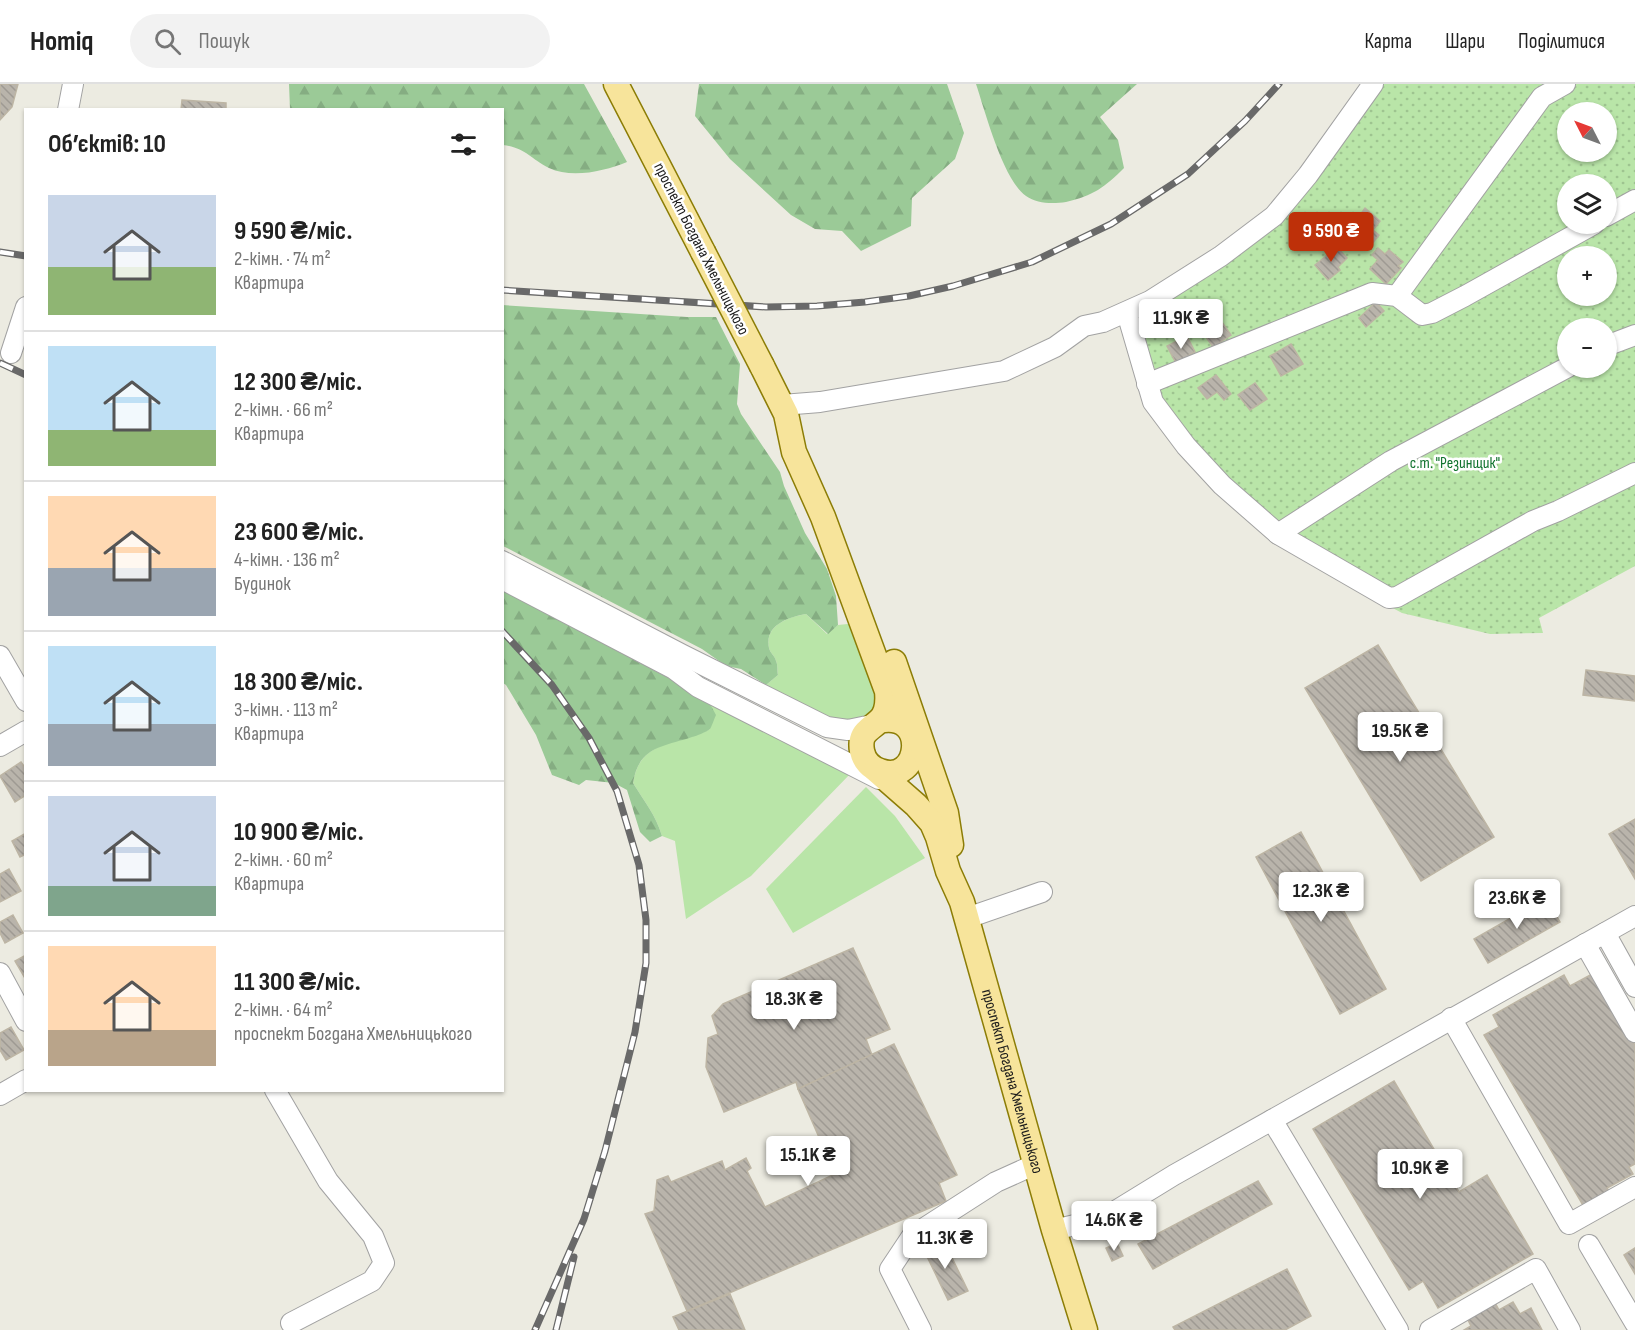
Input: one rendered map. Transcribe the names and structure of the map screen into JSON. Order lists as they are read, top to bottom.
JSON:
{
  "streets": {
    "main road": ["проспект Богдана Хмельницького"]
  },
  "parks": ["с.т. \"Резинщик\""],
  "north": "top left",
  "page": {
    "header": "Homiq",
    "search": "Пошук",
    "nav": ["Карта", "Шари", "Поділитися"],
    "map_buttons": ["+", "−"],
    "heading": "Об’єктів: 10",
    "list": [
      {
        "name": "9 590 ₴/міс.",
        "note": "2-кімн. · 74 m² · Квартира"
      },
      {
        "name": "12 300 ₴/міс.",
        "note": "2-кімн. · 66 m² · Квартира"
      },
      {
        "name": "23 600 ₴/міс.",
        "note": "4-кімн. · 136 m² · Будинок"
      },
      {
        "name": "18 300 ₴/міс.",
        "note": "3-кімн. · 113 m² · Квартира"
      },
      {
        "name": "10 900 ₴/міс.",
        "note": "2-кімн. · 60 m² · Квартира"
      },
      {
        "name": "11 300 ₴/міс.",
        "note": "2-кімн. · 64 m² · проспект Богдана Хмельницького"
      }
    ],
    "price": [
      "9 590 ₴",
      "11.9K ₴",
      "19.5K ₴",
      "12.3K ₴",
      "23.6K ₴",
      "18.3K ₴",
      "15.1K ₴",
      "10.9K ₴",
      "14.6K ₴",
      "11.3K ₴"
    ]
  }
}
